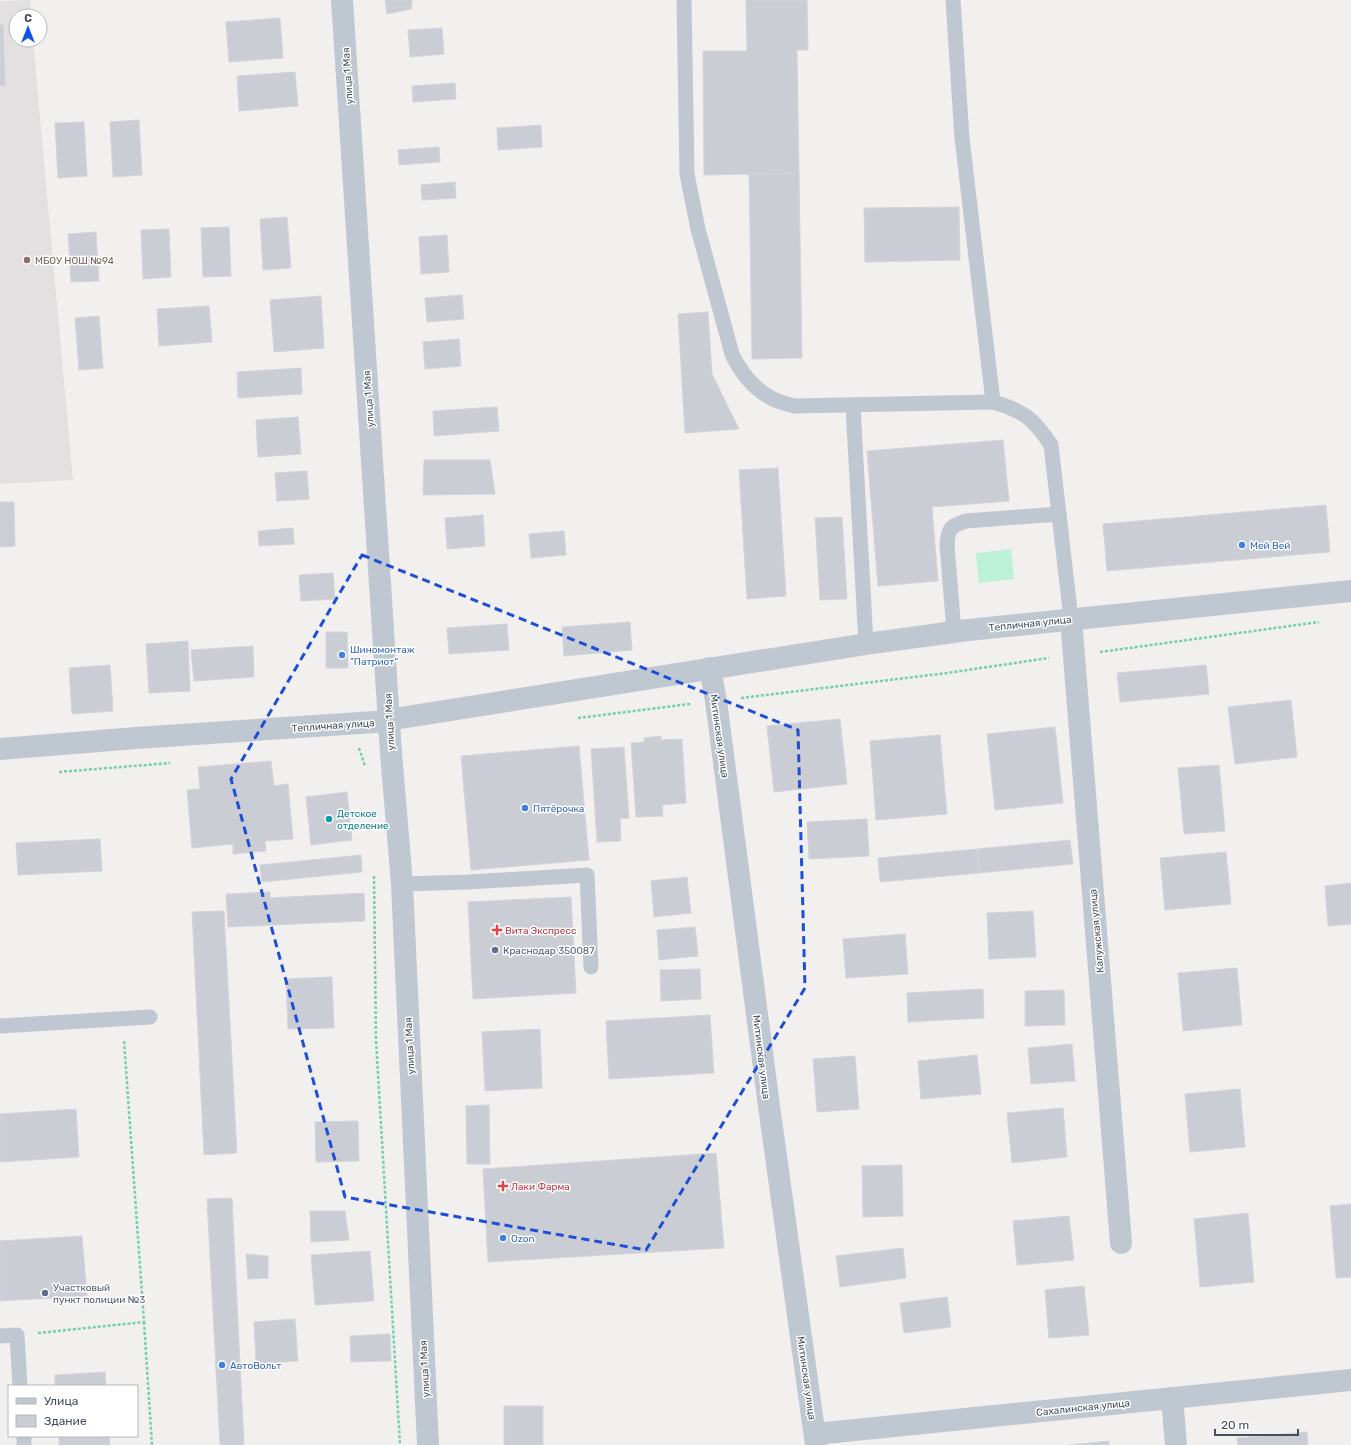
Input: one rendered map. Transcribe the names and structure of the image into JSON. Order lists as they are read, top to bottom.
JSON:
{
  "streets": {
    "street": [
      "улица 1 Мая",
      "Тепличная улица",
      "Митинская улица",
      "Калужская улица",
      "Сахалинская улица"
    ]
  },
  "crossings": [
    ["улица 1 Мая", "Тепличная улица"],
    ["Тепличная улица", "Митинская улица"],
    ["Тепличная улица", "Калужская улица"],
    ["Митинская улица", "Сахалинская улица"]
  ],
  "places": {
    "other": [
      "МБОУ НОШ №94",
      "Мей Вей",
      "Шиномонтаж \"Патриот\"",
      "Пятёрочка",
      "Детское отделение",
      "Краснодар 350087",
      "Ozon",
      "Участковый пункт полиции №3",
      "АвтоВольт"
    ],
    "health": ["Вита Экспресс", "Лаки Фарма"]
  },
  "legend": ["Улица", "Здание"],
  "scale_bar": "20 m",
  "north": "top"
}
